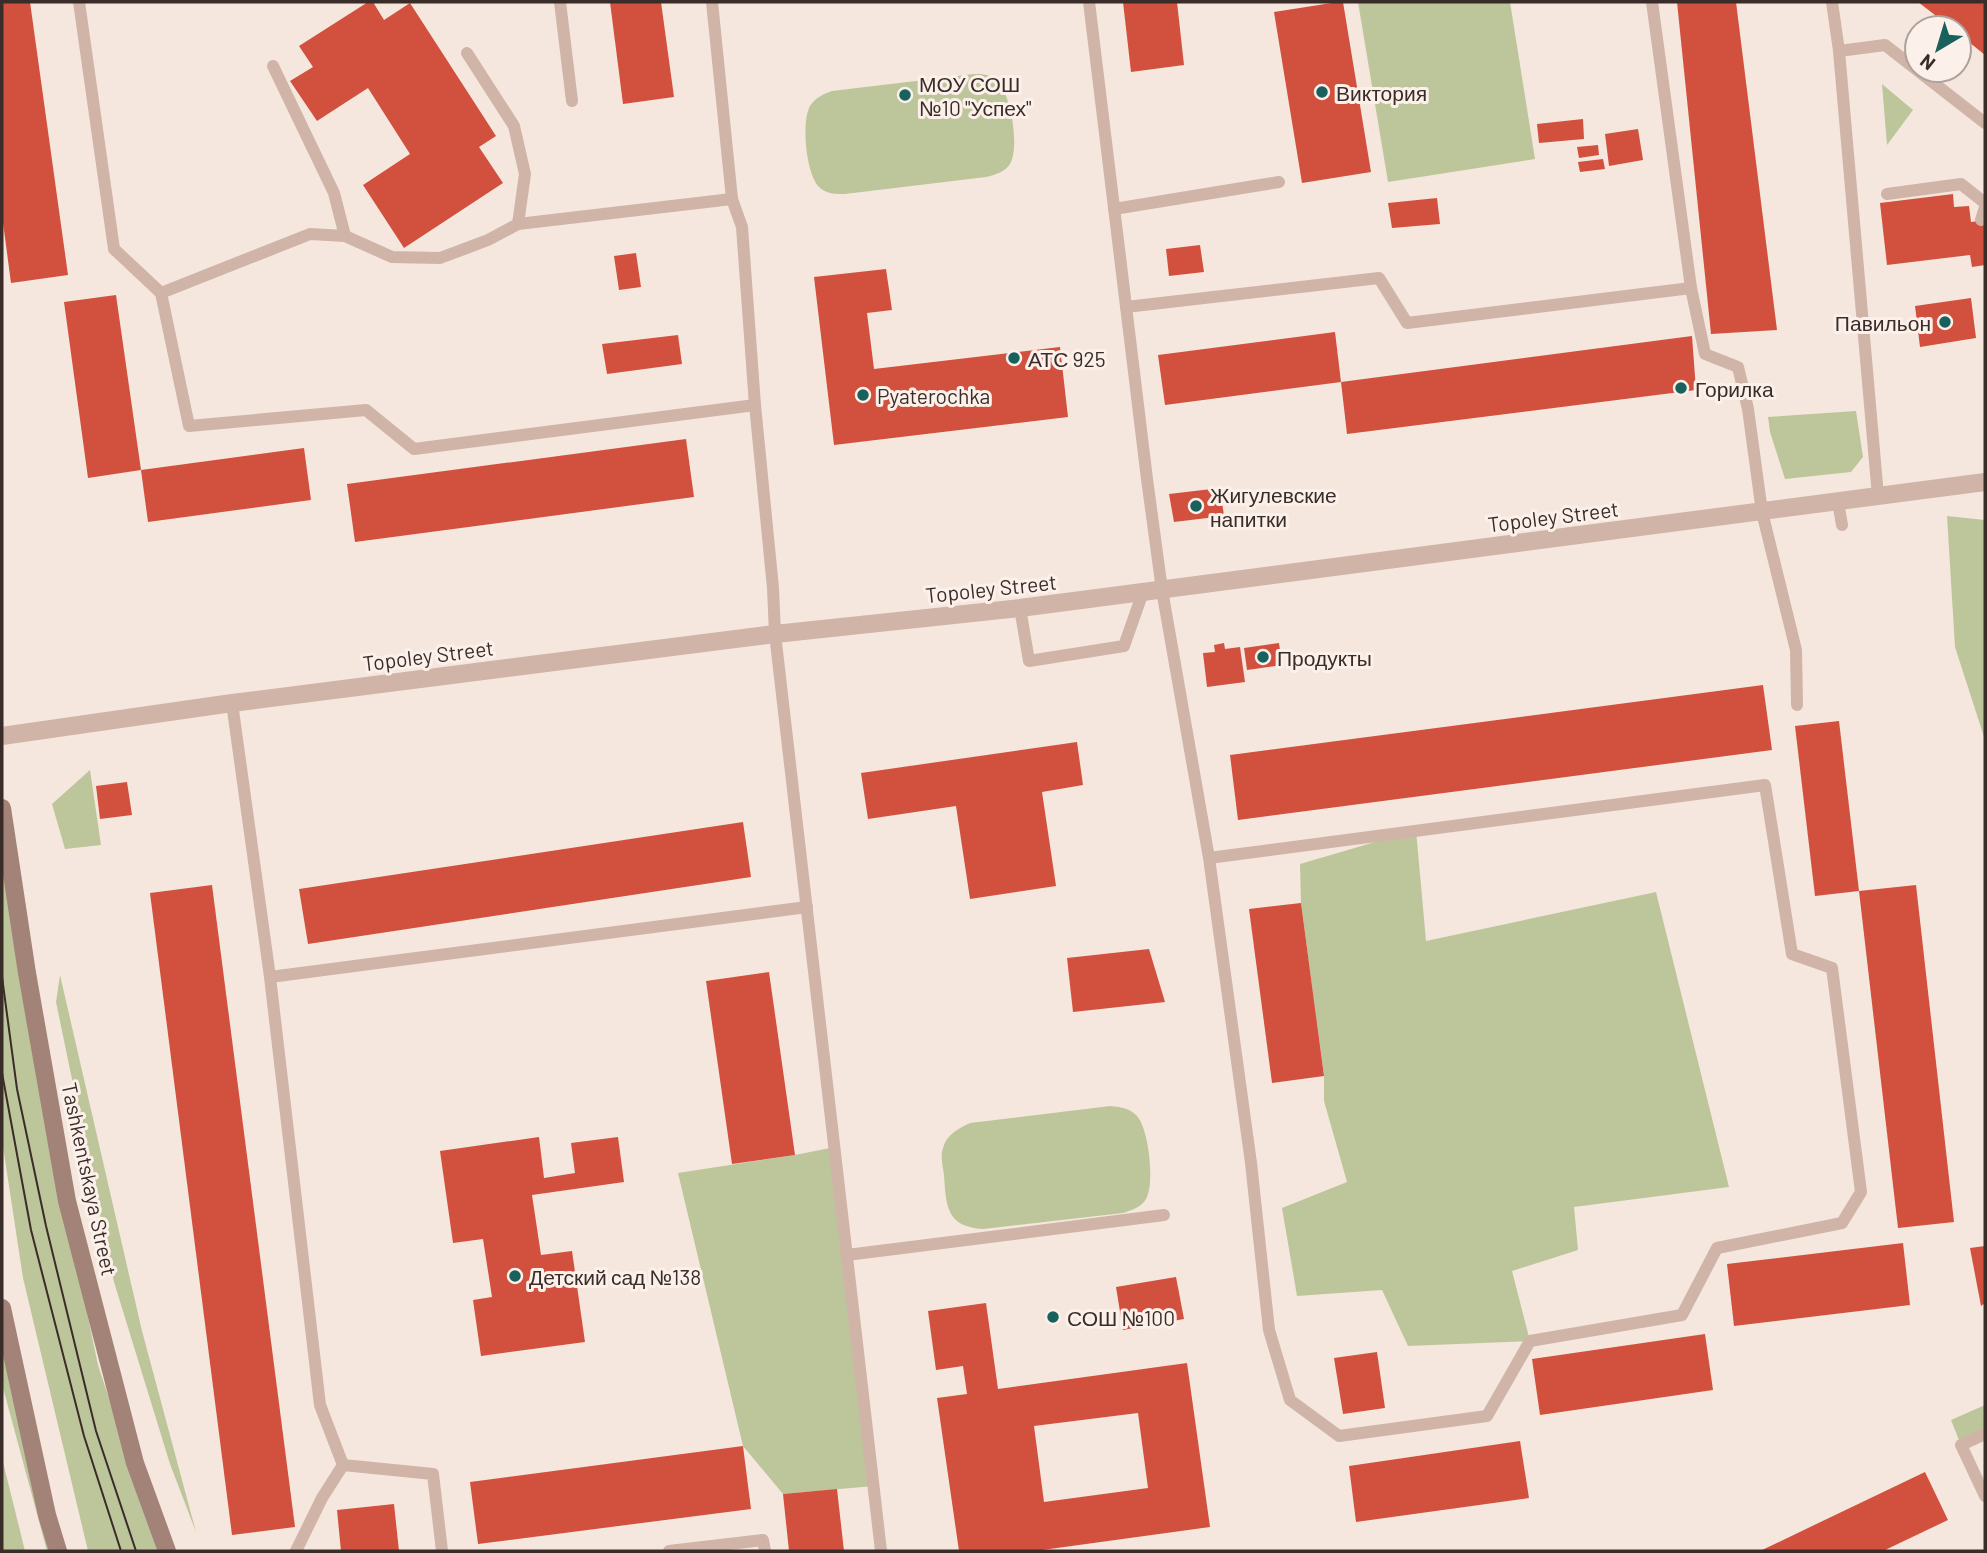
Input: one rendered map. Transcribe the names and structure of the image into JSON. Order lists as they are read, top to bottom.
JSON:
{
  "streets": {
    "main road": ["Tashkentskaya Street"],
    "street": ["Topoley Street"]
  },
  "places": [
    "Виктория",
    "МОУ СОШ №10 \"Успех\"",
    "Павильон",
    "АТС 925",
    "Горилка",
    "Pyaterochka",
    "Жигулевские напитки",
    "Продукты",
    "Детский сад №138",
    "СОШ №100"
  ],
  "north": "bottom left"
}
